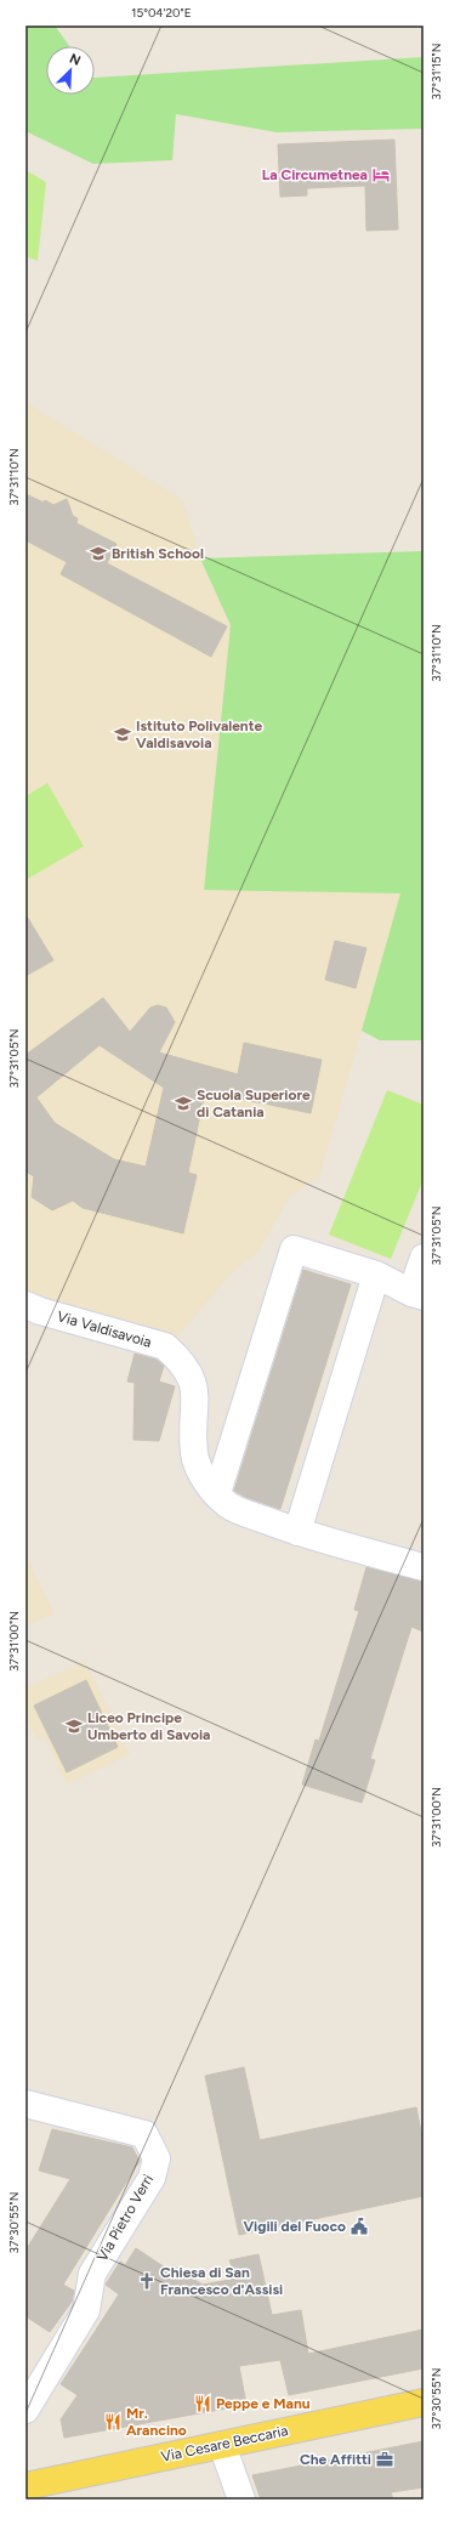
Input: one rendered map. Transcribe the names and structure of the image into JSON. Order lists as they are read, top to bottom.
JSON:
{
  "streets": {
    "main road": ["Via Cesare Beccaria"],
    "street": ["Via Valdisavoia", "Via Pietro Verri"]
  },
  "places": {
    "hotel": ["La Circumetnea"],
    "school or university": [
      "British School",
      "Istituto Polivalente Valdisavoia",
      "Scuola Superiore di Catania",
      "Liceo Principe Umberto di Savoia"
    ],
    "public building": ["Vigili del Fuoco"],
    "church": ["Chiesa di San Francesco d'Assisi"],
    "restaurant": ["Peppe e Manu", "Mr. Arancino"],
    "office": ["Che Affitti"]
  },
  "north": "top right",
  "coordinates": [
    "15°04'20\"E",
    "37°31'15\"N",
    "37°31'10\"N",
    "37°31'05\"N",
    "37°31'00\"N",
    "37°30'55\"N"
  ]
}
